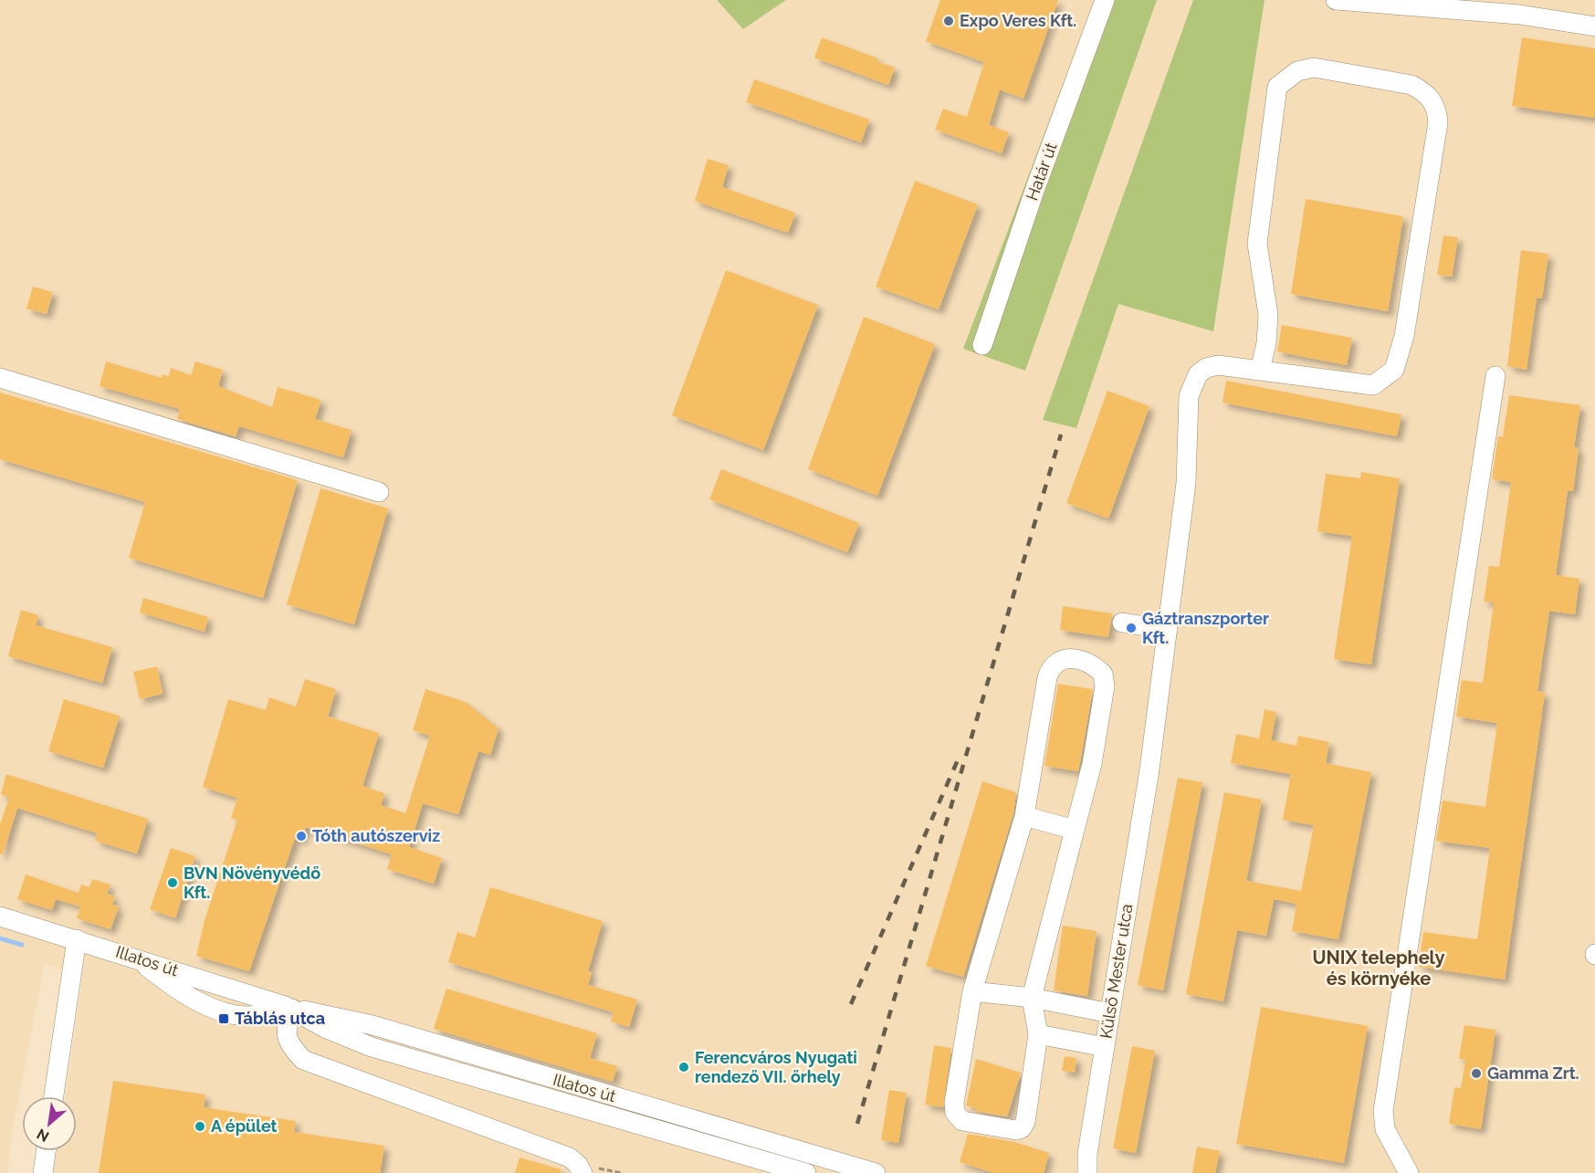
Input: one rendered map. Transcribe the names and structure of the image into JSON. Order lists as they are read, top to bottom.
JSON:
{
  "streets": {
    "street": ["Határ út", "Illatos út", "Külső Mester utca"]
  },
  "districts": ["UNIX telephely és környéke"],
  "places": {
    "other": [
      "Expo Veres Kft.",
      "Gáztranszporter Kft.",
      "Tóth autószerviz",
      "BVN Növényvédő Kft.",
      "Ferencváros Nyugati rendező VII. őrhely",
      "Gamma Zrt.",
      "A épület"
    ],
    "transit": ["Táblás utca"]
  },
  "north": "bottom left"
}
